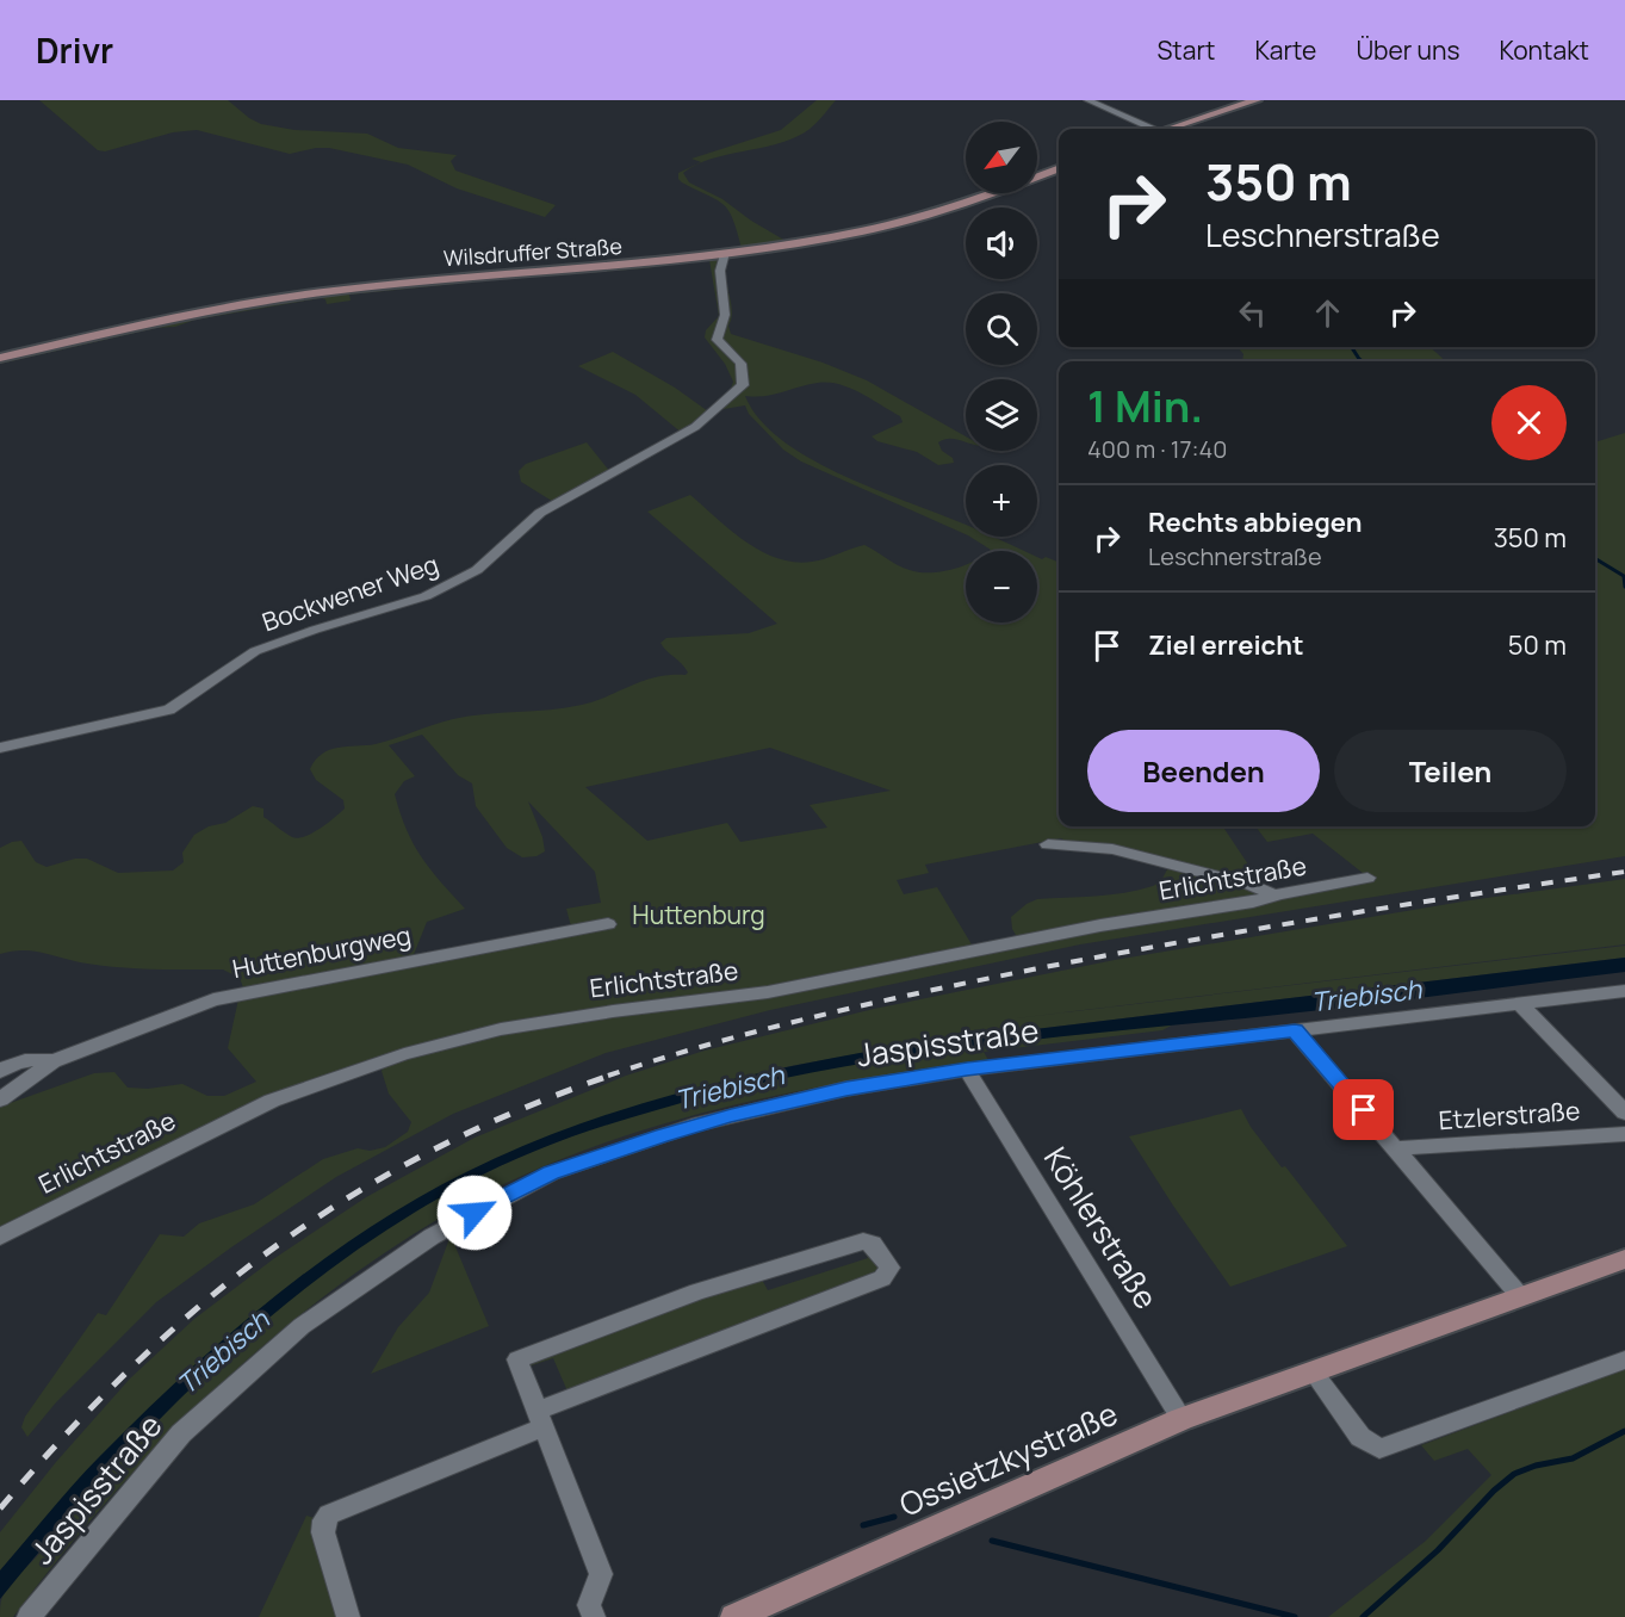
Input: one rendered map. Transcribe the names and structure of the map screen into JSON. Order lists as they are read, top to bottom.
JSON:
{
  "streets": {
    "main road": ["Wilsdruffer Straße", "Ossietzkystraße"],
    "street": [
      "Bockwener Weg",
      "Erlichtstraße",
      "Huttenburgweg",
      "Jaspisstraße",
      "Etzlerstraße",
      "Köhlerstraße"
    ]
  },
  "crossings": [
    ["Wilsdruffer Straße", "Bockwener Weg"],
    ["Jaspisstraße", "Köhlerstraße"],
    ["Köhlerstraße", "Ossietzkystraße"]
  ],
  "water": ["Triebisch"],
  "parks": ["Huttenburg"],
  "north": "bottom left",
  "page": {
    "header": "Drivr",
    "nav": [
      "Start",
      "Karte",
      "Über uns",
      "Kontakt"
    ],
    "map_buttons": ["+", "−"],
    "turn": ["350 m", "Leschnerstraße"],
    "heading": ["1 Min.", "400 m · 17:40"],
    "list": [
      {
        "name": "Rechts abbiegen",
        "note": "Leschnerstraße",
        "value": "350 m"
      },
      {
        "name": "Ziel erreicht",
        "value": "50 m"
      }
    ],
    "buttons": ["Beenden", "Teilen"]
  }
}
